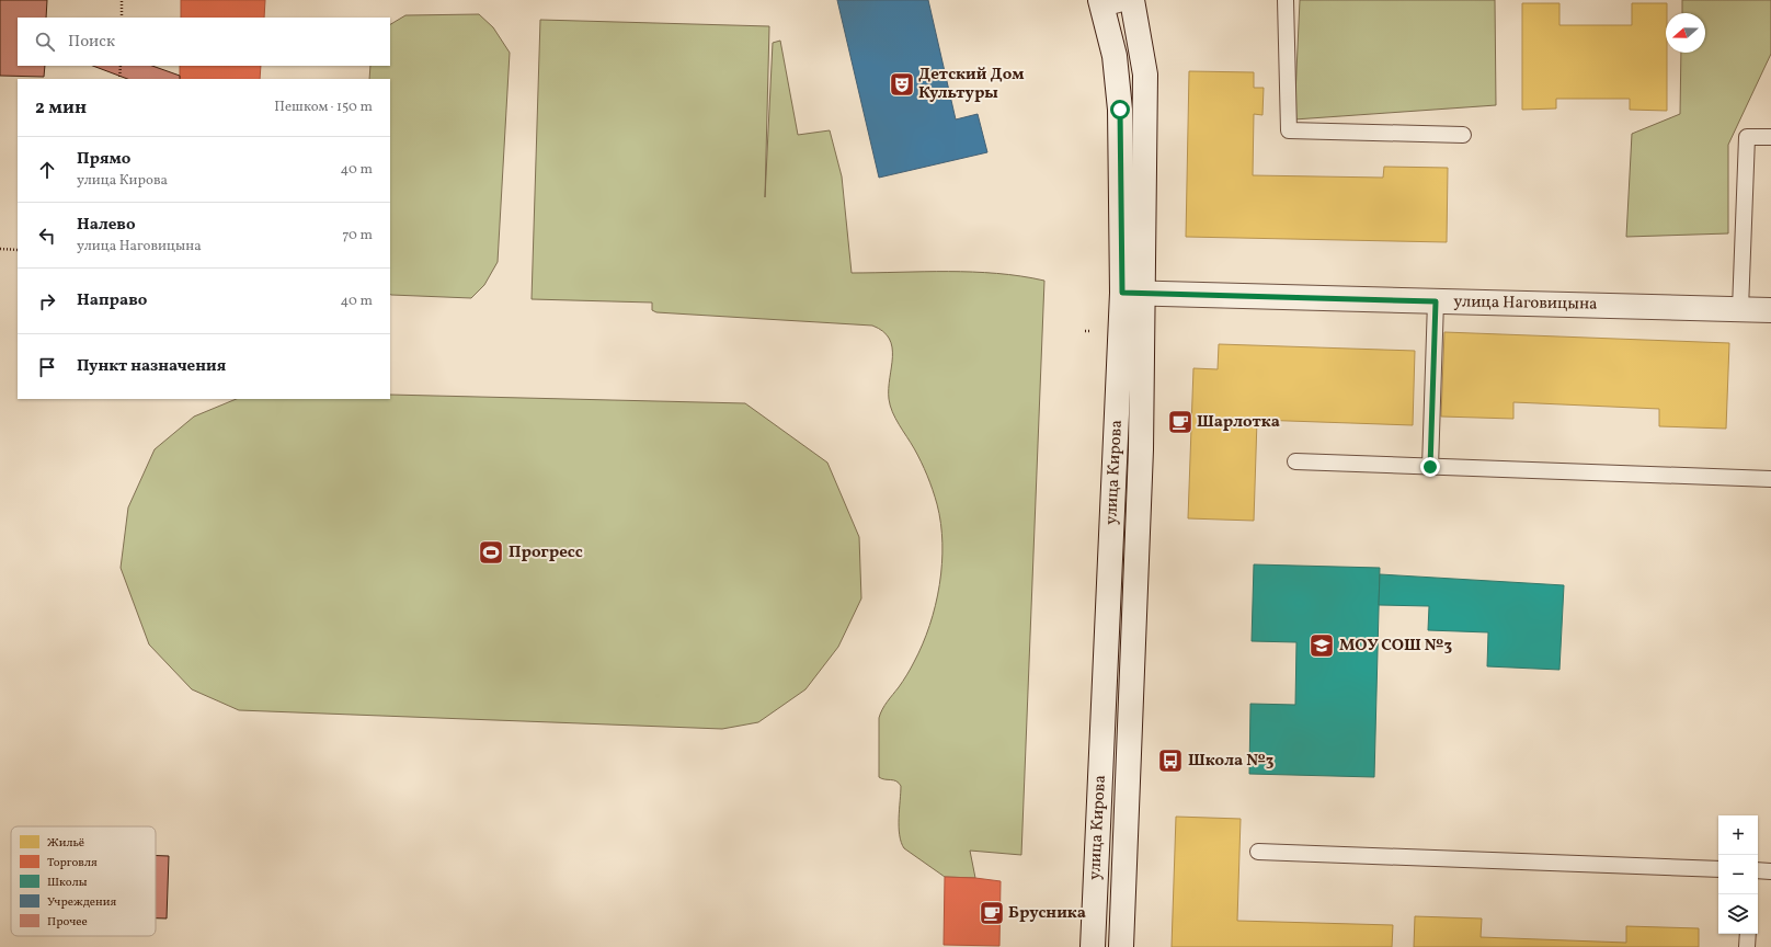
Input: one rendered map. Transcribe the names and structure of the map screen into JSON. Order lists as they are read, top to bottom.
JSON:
{
  "streets": {
    "main road": ["улица Наговицына", "улица Кирова"]
  },
  "crossings": [
    ["улица Наговицына", "улица Кирова"]
  ],
  "places": {
    "theatre": ["Детский Дом Культуры"],
    "cafe": ["Шарлотка", "Брусника"],
    "sports": ["Прогресс"],
    "school or university": ["МОУ СОШ №3"],
    "bus stop": ["Школа №3"]
  },
  "legend": [
    "Жильё",
    "Торговля",
    "Школы",
    "Учреждения",
    "Прочее"
  ],
  "north": "left",
  "page": {
    "search": "Поиск",
    "heading": ["2 мин", "Пешком · 150 m"],
    "list": [
      ["Прямо", "улица Кирова", "40 m"],
      ["Налево", "улица Наговицына", "70 m"],
      ["Направо", "40 m"],
      "Пункт назначения"
    ],
    "map_buttons": ["+", "−"]
  }
}
